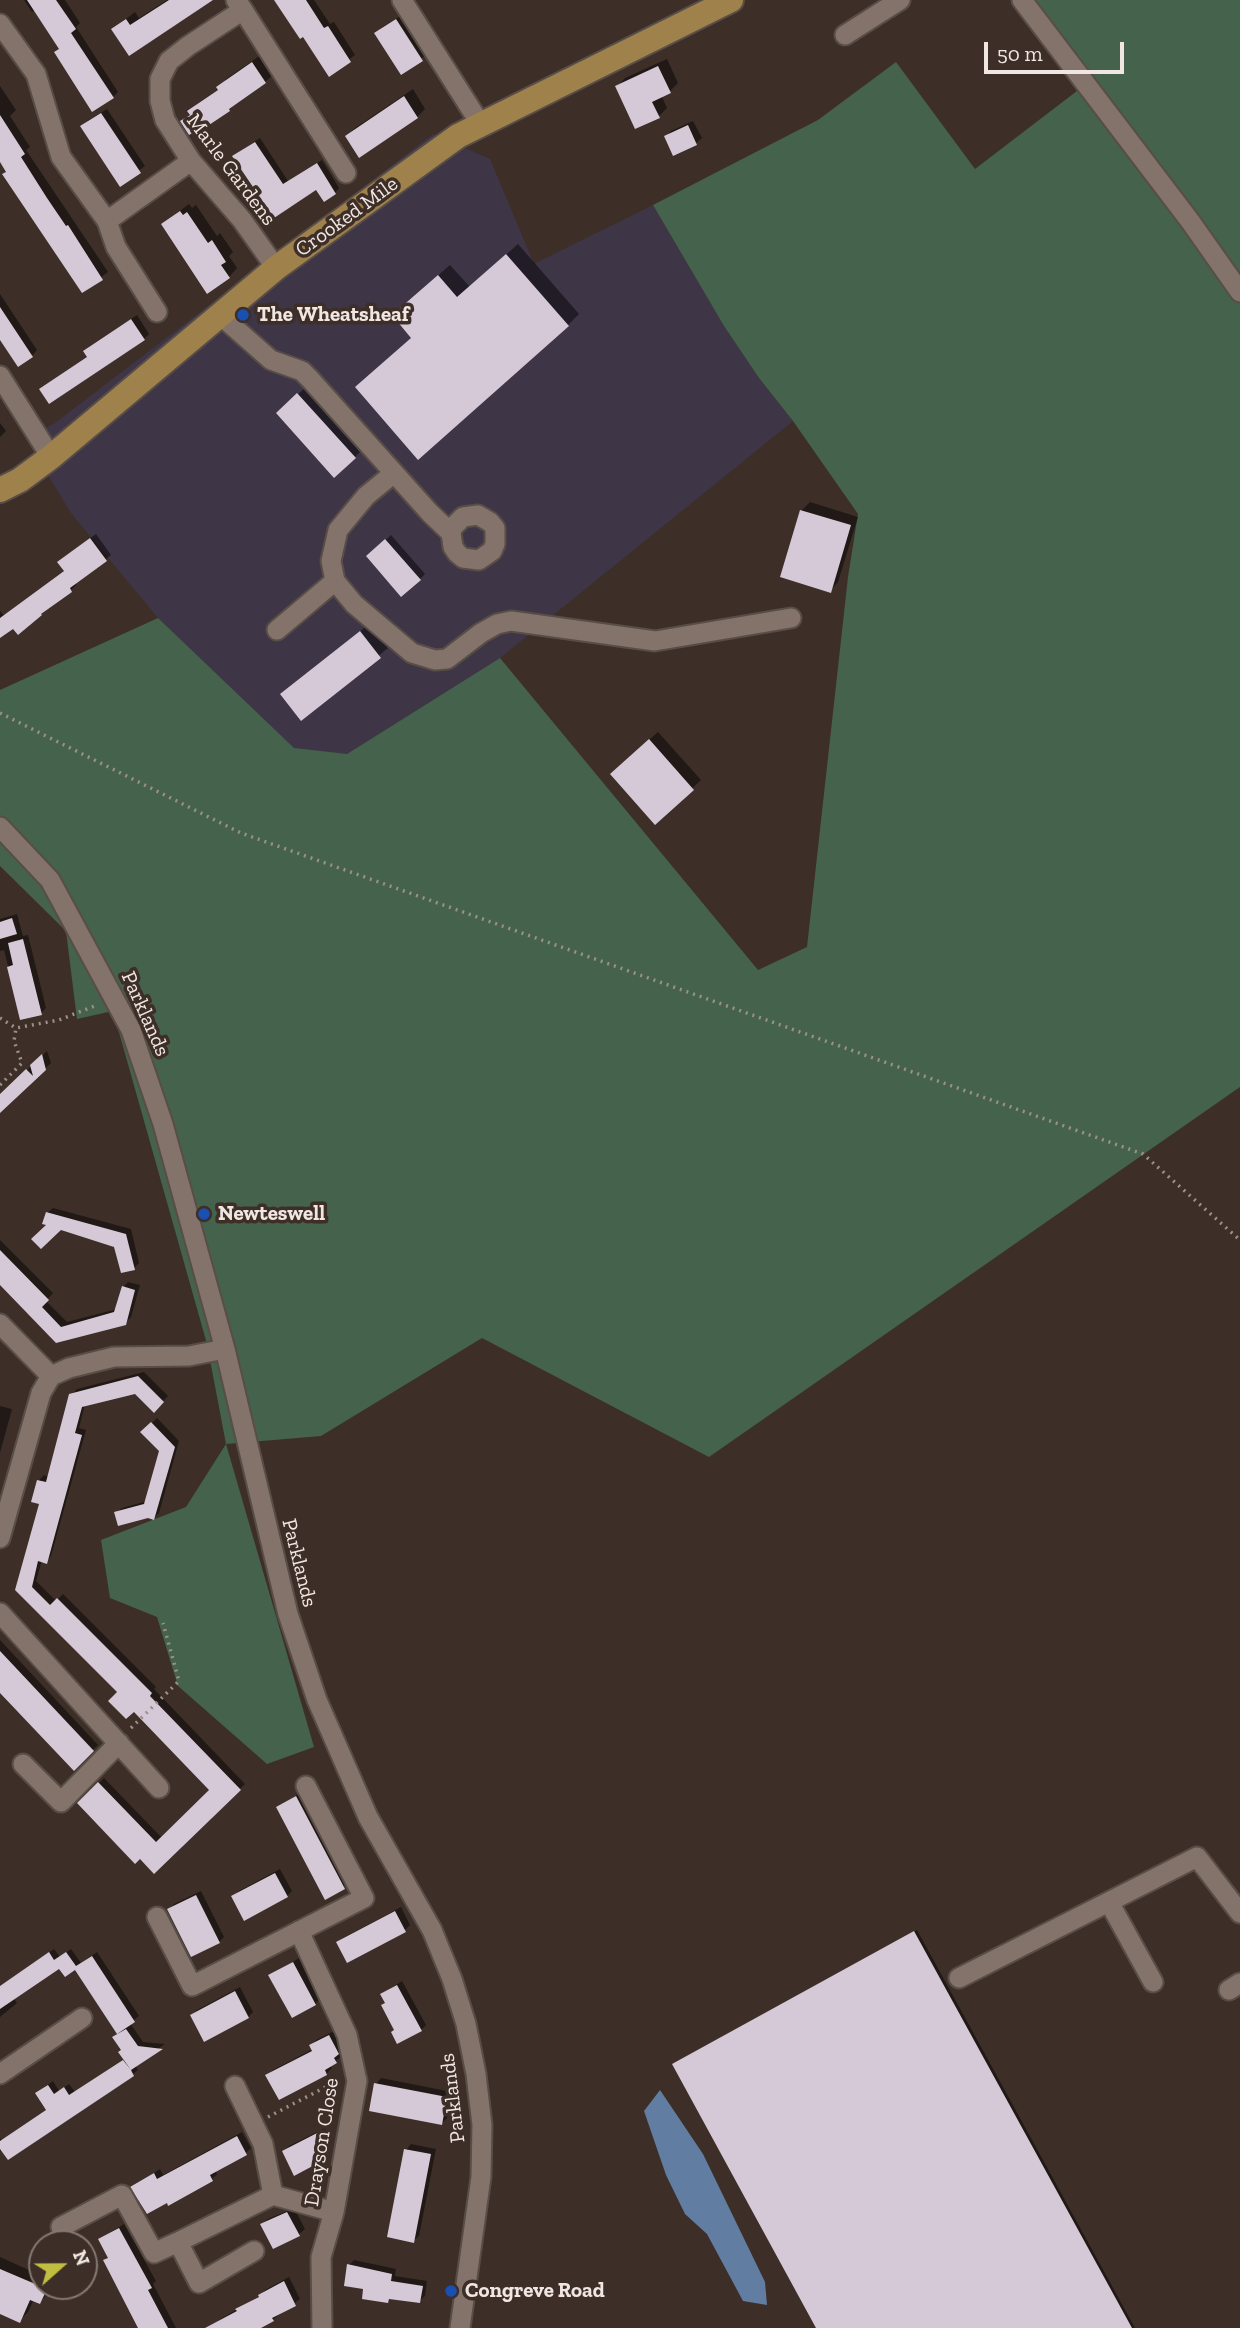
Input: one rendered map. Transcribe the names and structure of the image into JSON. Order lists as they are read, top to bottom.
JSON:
{
  "streets": {
    "main road": ["Crooked Mile"],
    "street": ["Marle Gardens", "Parklands", "Drayson Close"]
  },
  "crossings": [
    ["Marle Gardens", "Crooked Mile"]
  ],
  "places": ["The Wheatsheaf", "Newteswell", "Congreve Road"],
  "scale_bar": "50 m",
  "north": "right"
}
